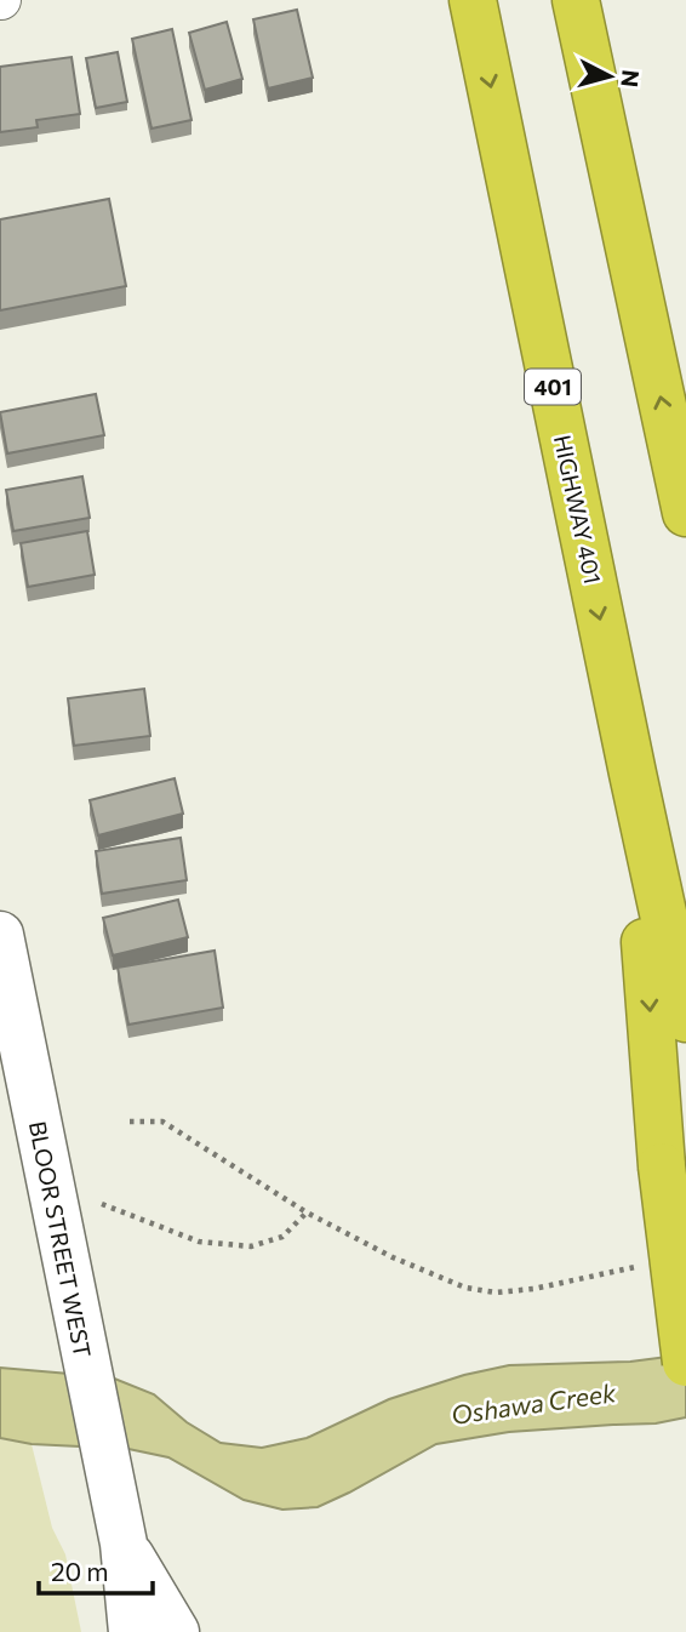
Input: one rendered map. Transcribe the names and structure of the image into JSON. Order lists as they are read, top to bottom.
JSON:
{
  "streets": {
    "highway": ["401", "HIGHWAY 401"],
    "main road": ["BLOOR STREET WEST"]
  },
  "water": ["Oshawa Creek"],
  "scale_bar": "20 m",
  "north": "right"
}
